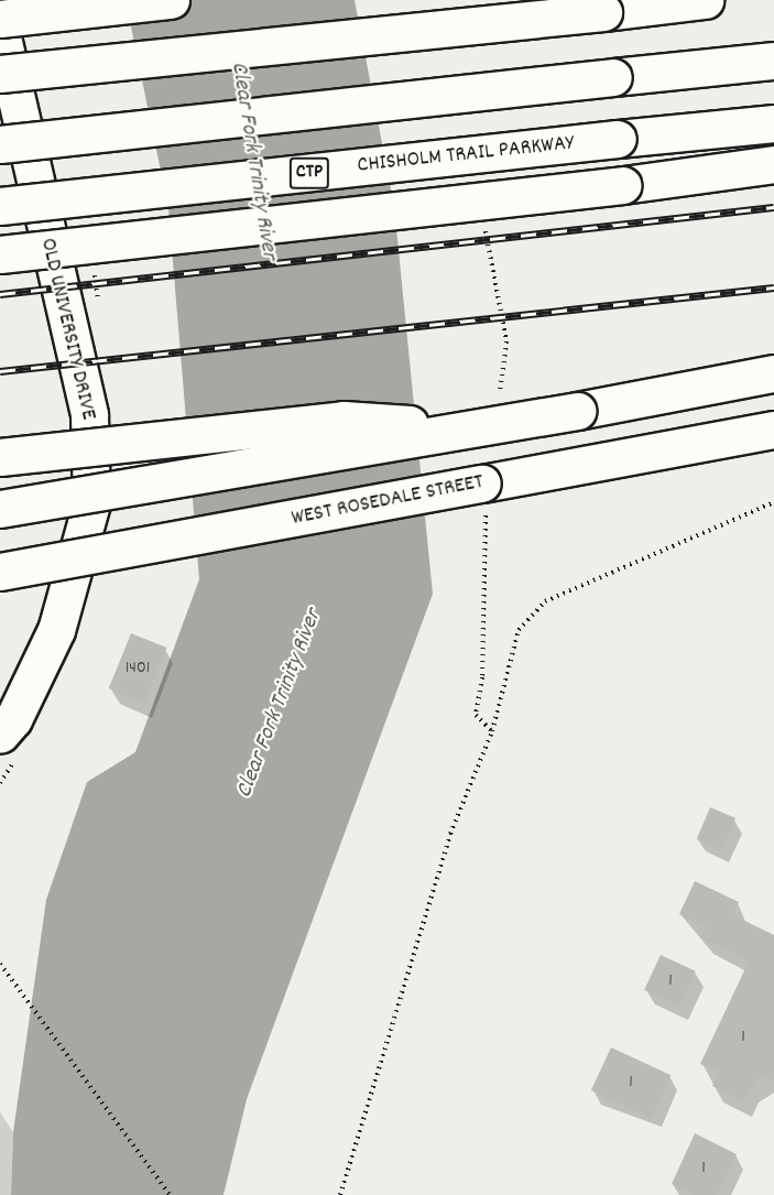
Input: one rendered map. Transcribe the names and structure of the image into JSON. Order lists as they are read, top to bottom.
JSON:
{
  "streets": {
    "main road": [
      "CHISHOLM TRAIL PARKWAY",
      "CTP",
      "OLD UNIVERSITY DRIVE",
      "WEST ROSEDALE STREET"
    ]
  },
  "water": ["Clear Fork Trinity River"],
  "house_numbers": [
    "1401",
    "1",
    "1",
    "1",
    "1"
  ]
}
